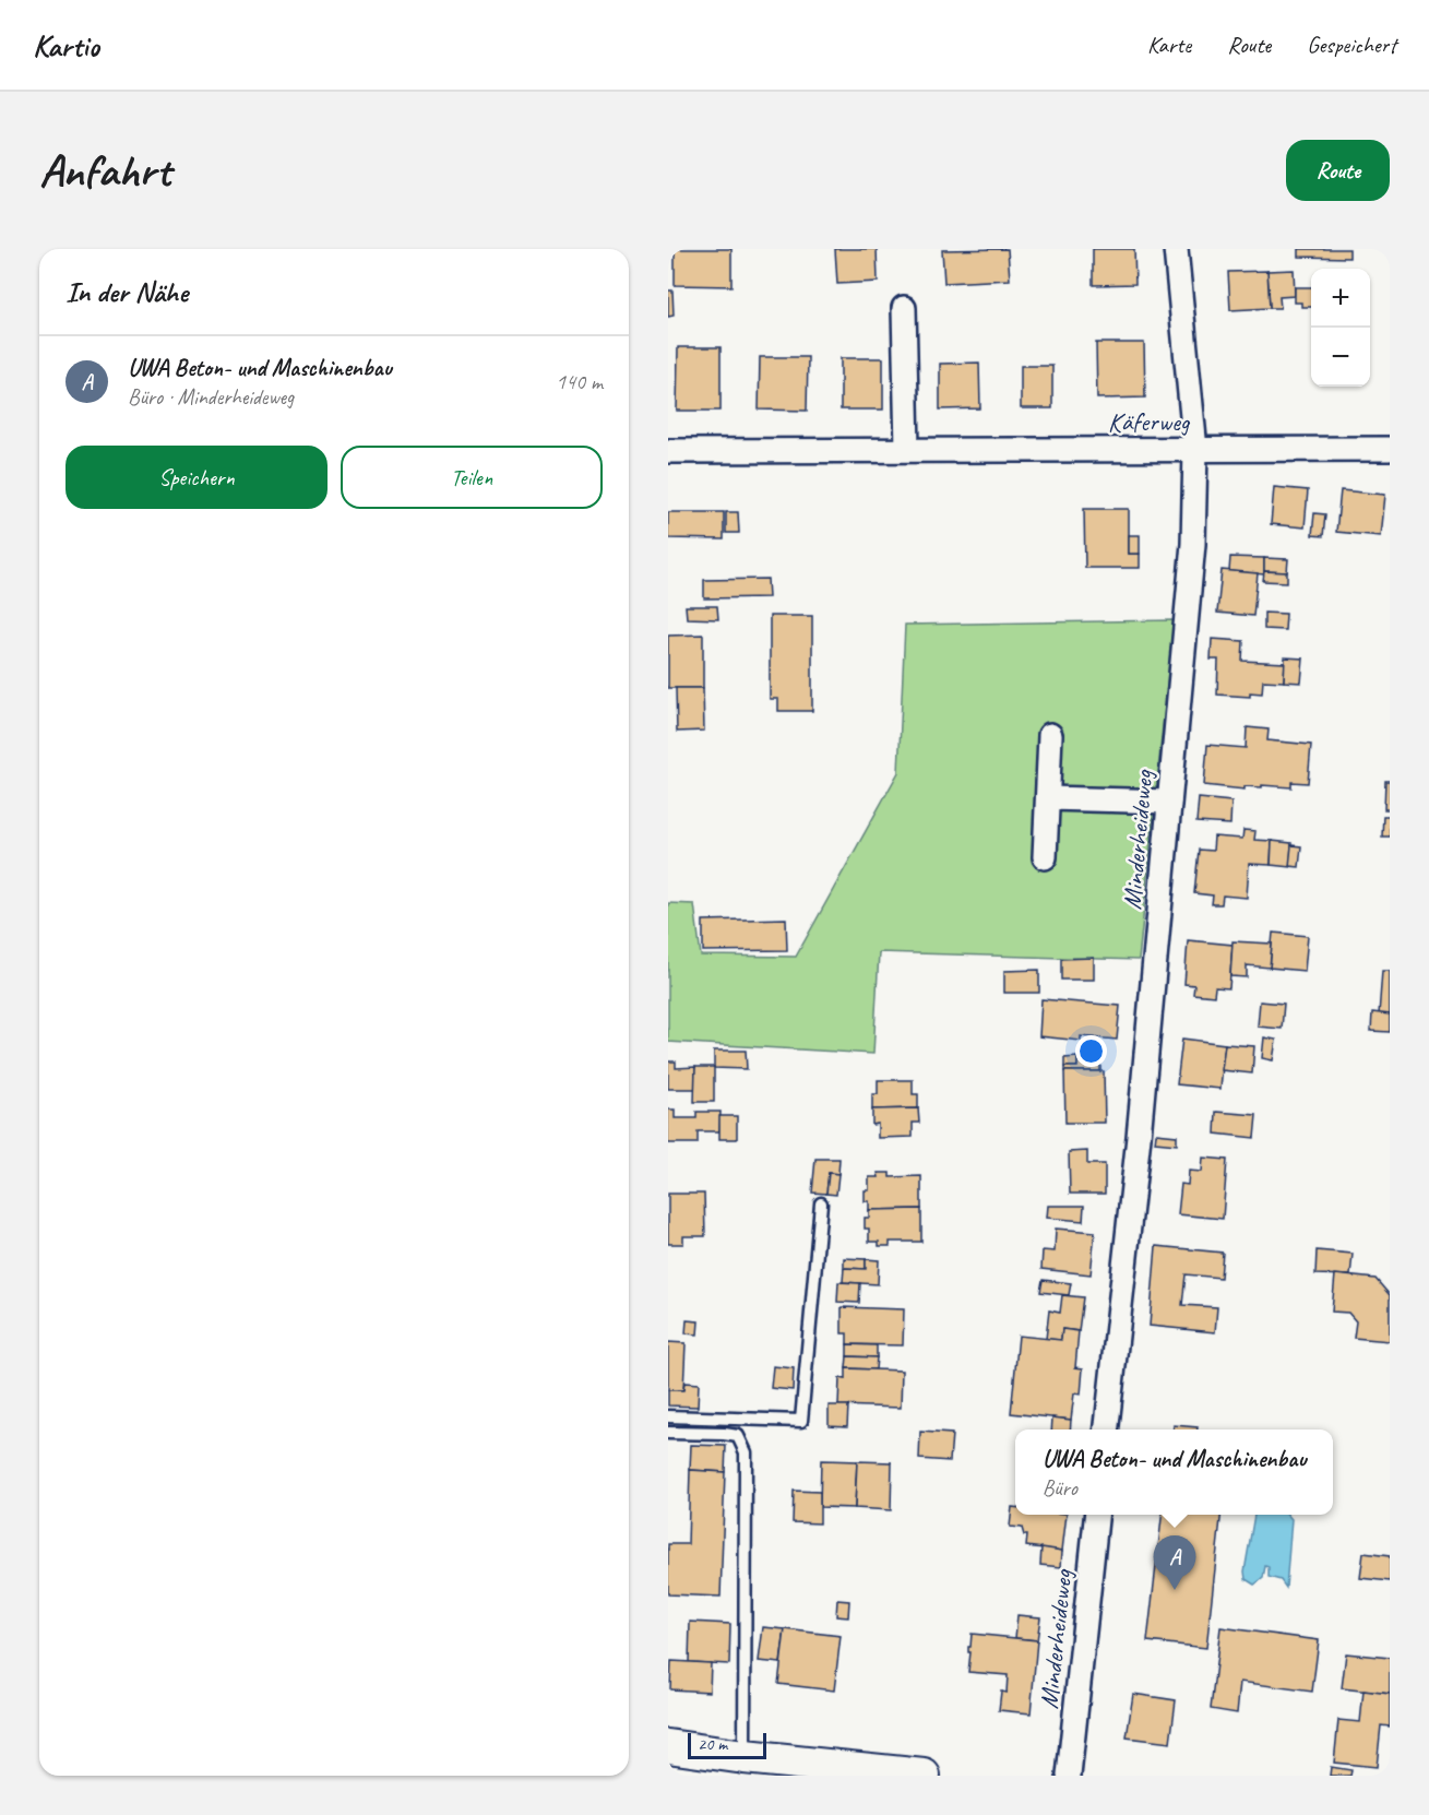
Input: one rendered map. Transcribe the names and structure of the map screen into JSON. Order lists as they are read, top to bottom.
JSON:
{
  "streets": {
    "street": ["Käferweg", "Minderheideweg"]
  },
  "crossings": [
    ["Käferweg", "Minderheideweg"]
  ],
  "scale_bar": "20 m",
  "page": {
    "header": "Kartio",
    "nav": ["Karte", "Route", "Gespeichert"],
    "buttons": [
      "Route",
      ["Speichern", "Teilen"]
    ],
    "title": "Anfahrt",
    "heading": "In der Nähe",
    "map_buttons": ["+", "−"],
    "list": [
      {
        "mark": "A",
        "name": "UWA Beton- und Maschinenbau",
        "note": "Büro · Minderheideweg",
        "value": "140 m"
      }
    ],
    "popup": ["UWA Beton- und Maschinenbau", "Büro"],
    "pins": "A",
    "scale": "20 m"
  }
}
